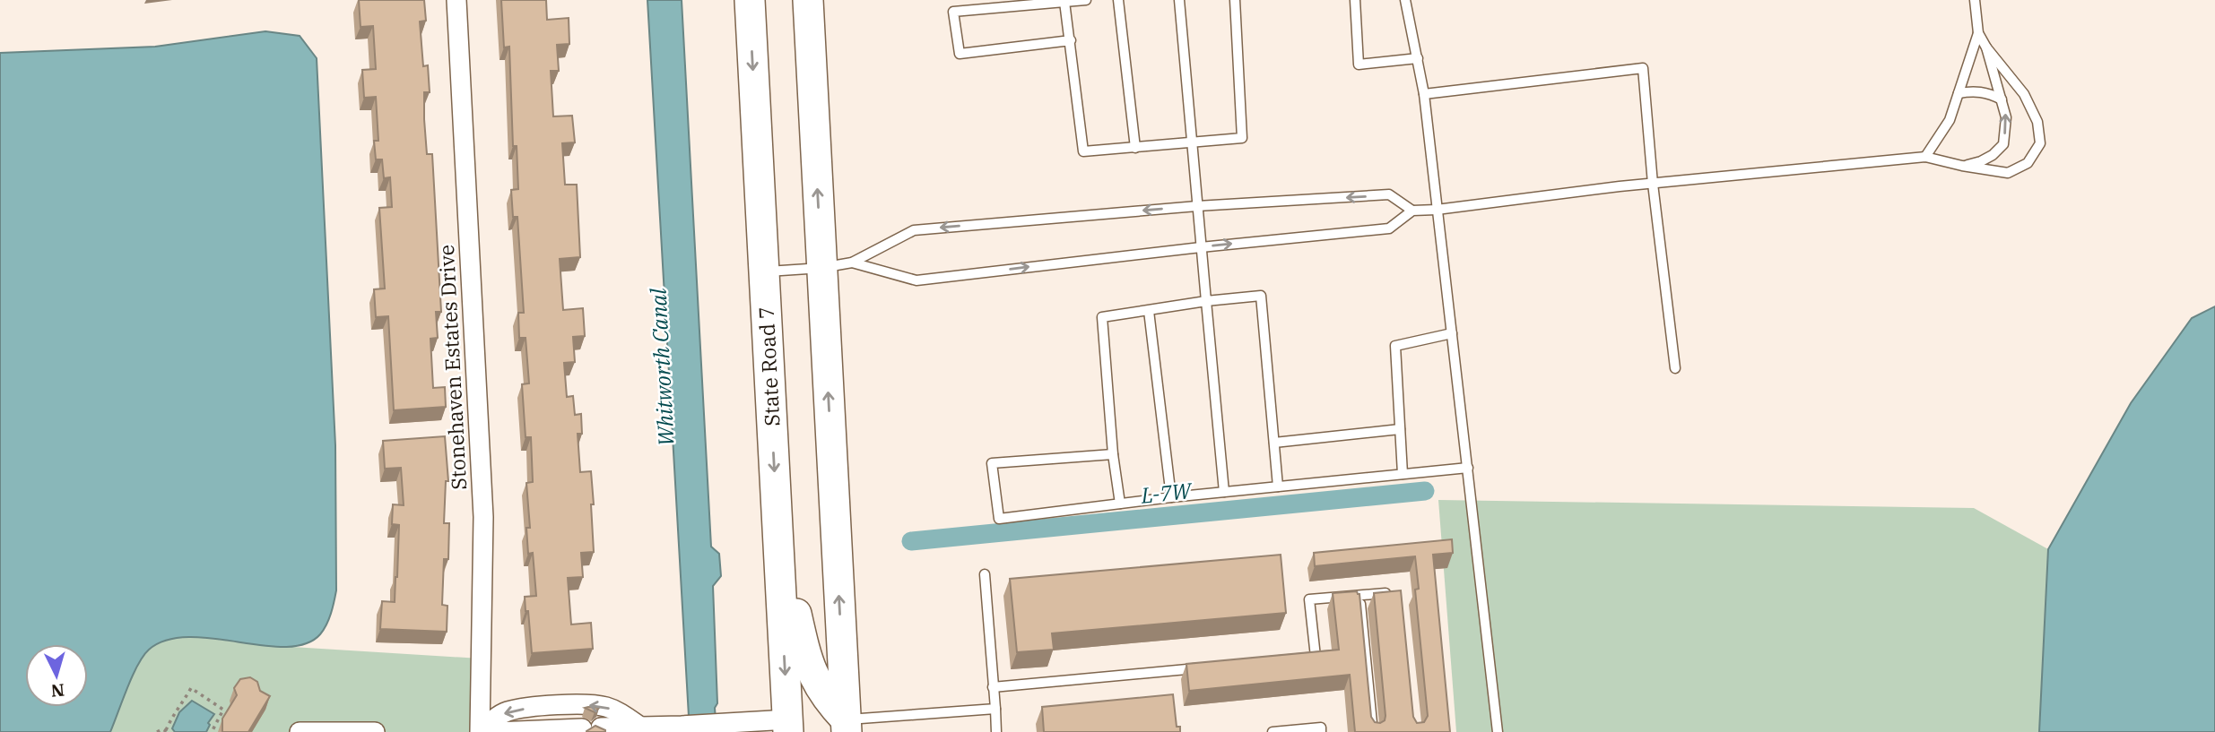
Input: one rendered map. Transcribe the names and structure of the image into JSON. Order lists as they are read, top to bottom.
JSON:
{
  "streets": {
    "main road": ["State Road 7"],
    "street": ["Stonehaven Estates Drive"]
  },
  "water": ["Whitworth Canal", "L-7W"],
  "north": "bottom"
}
